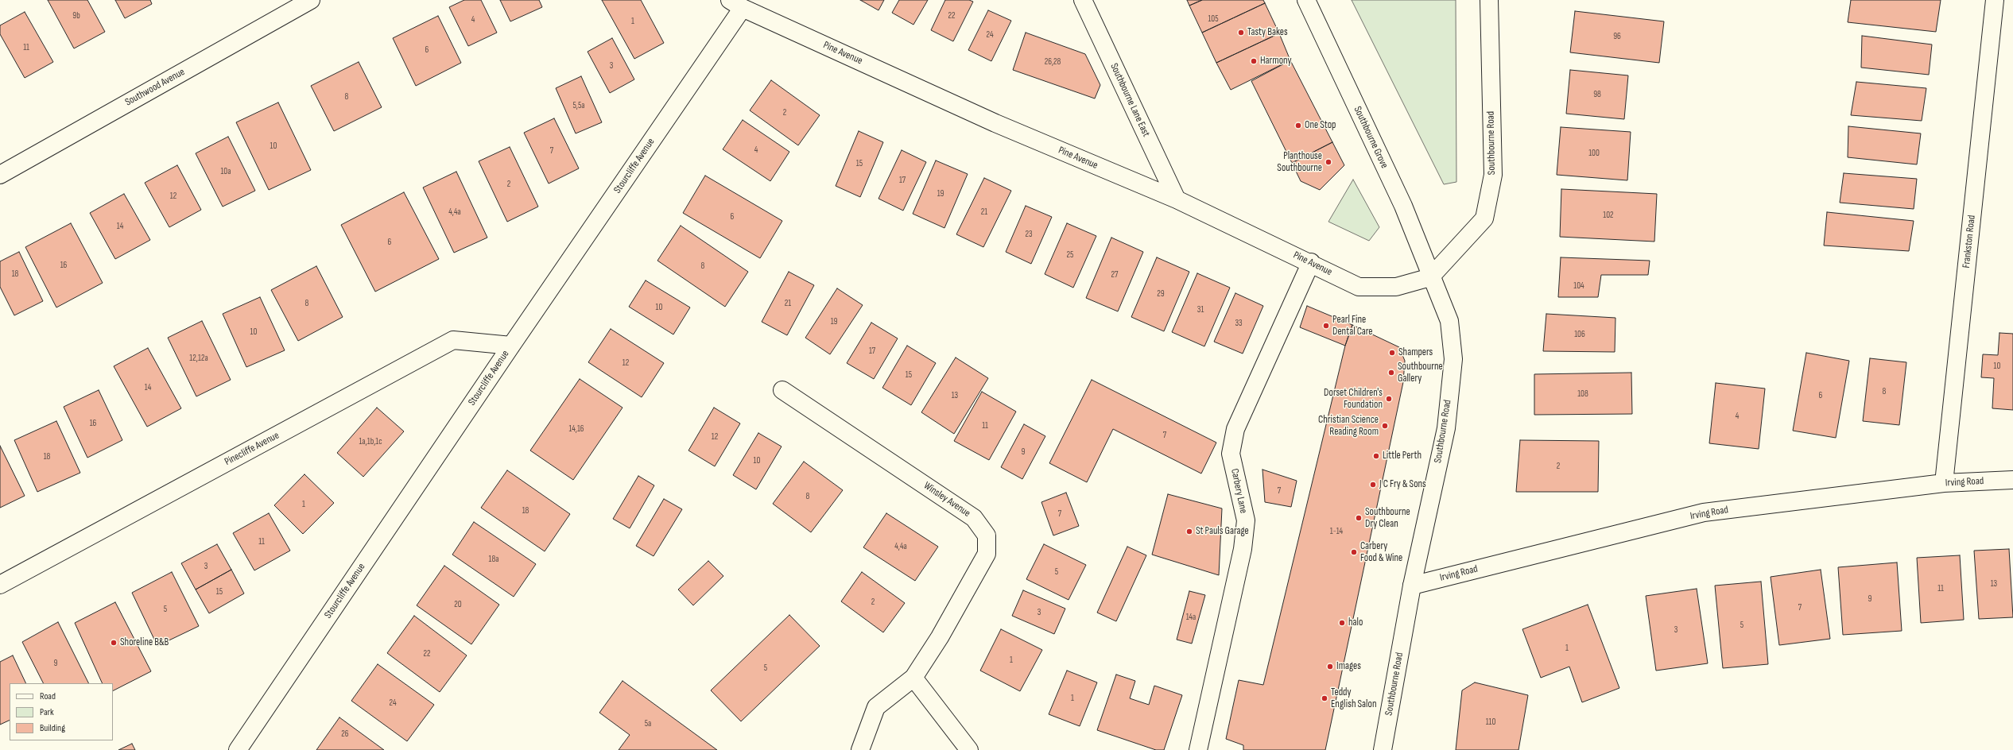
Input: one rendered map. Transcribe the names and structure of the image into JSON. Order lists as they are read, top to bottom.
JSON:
{
  "streets": {
    "street": [
      "Pine Avenue",
      "Southwood Avenue",
      "Southbourne Lane East",
      "Southbourne Grove",
      "Southbourne Road",
      "Stourcliffe Avenue",
      "Frankston Road",
      "Pinecliffe Avenue",
      "Irving Road",
      "Carbery Lane",
      "Winsley Avenue"
    ]
  },
  "crossings": [
    ["Pine Avenue", "Southbourne Lane East"],
    ["Pine Avenue", "Southbourne Grove"],
    ["Pine Avenue", "Southbourne Road"],
    ["Pine Avenue", "Stourcliffe Avenue"],
    ["Pine Avenue", "Carbery Lane"],
    ["Southbourne Grove", "Southbourne Road"],
    ["Southbourne Road", "Irving Road"],
    ["Stourcliffe Avenue", "Pinecliffe Avenue"],
    ["Frankston Road", "Irving Road"]
  ],
  "places": [
    "Tasty Bakes",
    "Harmony",
    "One Stop",
    "Planthouse Southbourne",
    "Pearl Fine Dental Care",
    "Shampers",
    "Southbourne Gallery",
    "Dorset Children's Foundation",
    "Christian Science Reading Room",
    "Little Perth",
    "J C Fry & Sons",
    "Southbourne Dry Clean",
    "St Pauls Garage",
    "Carbery Food & Wine",
    "halo",
    "Shoreline B&B",
    "Images",
    "Teddy English Salon"
  ],
  "house_numbers": [
    "9b",
    "22",
    "105",
    "4",
    "1",
    "24",
    "96",
    "11",
    "6",
    "26,28",
    "3",
    "98",
    "8",
    "5,5a",
    "2",
    "10",
    "4",
    "7",
    "100",
    "15",
    "10a",
    "17",
    "2",
    "19",
    "12",
    "4,4a",
    "21",
    "102",
    "6",
    "14",
    "23",
    "6",
    "25",
    "16",
    "8",
    "18",
    "27",
    "104",
    "29",
    "8",
    "21",
    "10",
    "31",
    "19",
    "33",
    "10",
    "106",
    "17",
    "12,12a",
    "12",
    "10",
    "15",
    "14",
    "8",
    "108",
    "13",
    "6",
    "4",
    "16",
    "11",
    "14,16",
    "7",
    "12",
    "1a,1b,1c",
    "9",
    "18",
    "10",
    "2",
    "7",
    "8",
    "1",
    "18",
    "7",
    "1-14",
    "11",
    "4,4a",
    "18a",
    "3",
    "5",
    "13",
    "11",
    "15",
    "9",
    "2",
    "20",
    "7",
    "5",
    "3",
    "14a",
    "5",
    "3",
    "1",
    "22",
    "1",
    "9",
    "5",
    "1",
    "24",
    "110",
    "5a",
    "26"
  ],
  "legend": ["Road", "Park", "Building"]
}
